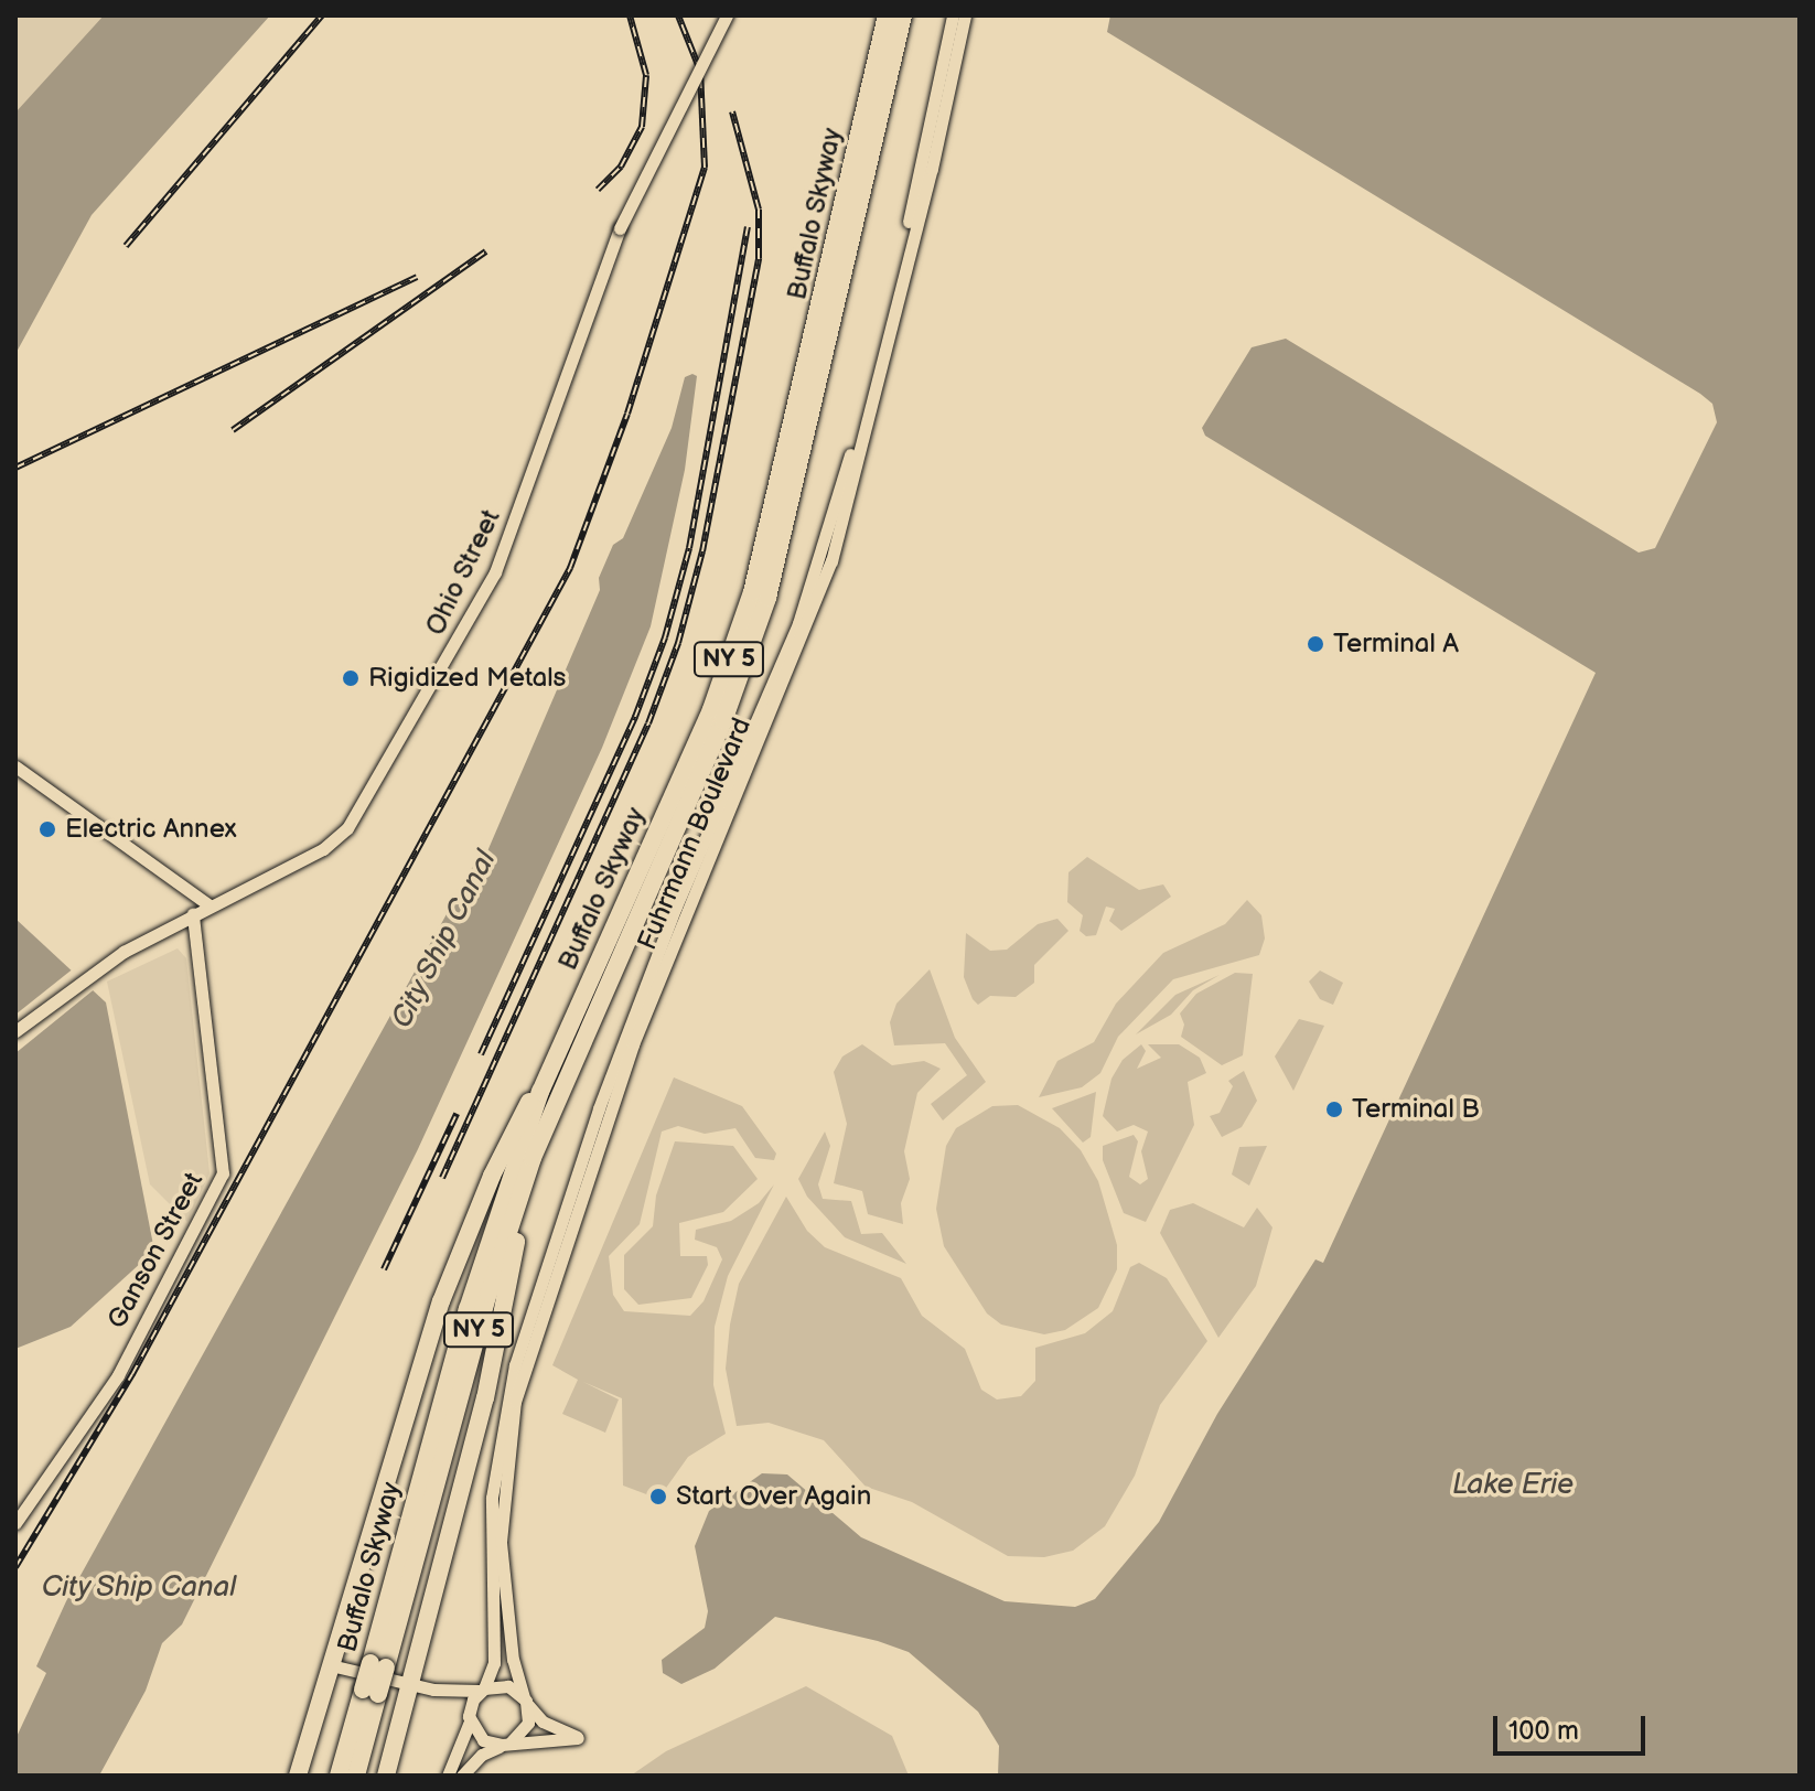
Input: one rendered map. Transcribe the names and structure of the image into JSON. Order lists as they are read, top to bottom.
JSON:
{
  "streets": {
    "highway": ["Buffalo Skyway", "NY 5"],
    "street": ["Ohio Street", "Fuhrmann Boulevard", "Ganson Street"]
  },
  "crossings": [
    ["Ohio Street", "Ganson Street"]
  ],
  "water": ["City Ship Canal", "Lake Erie"],
  "places": [
    "Terminal A",
    "Rigidized Metals",
    "Electric Annex",
    "Terminal B",
    "Start Over Again"
  ],
  "scale_bar": "100 m"
}
